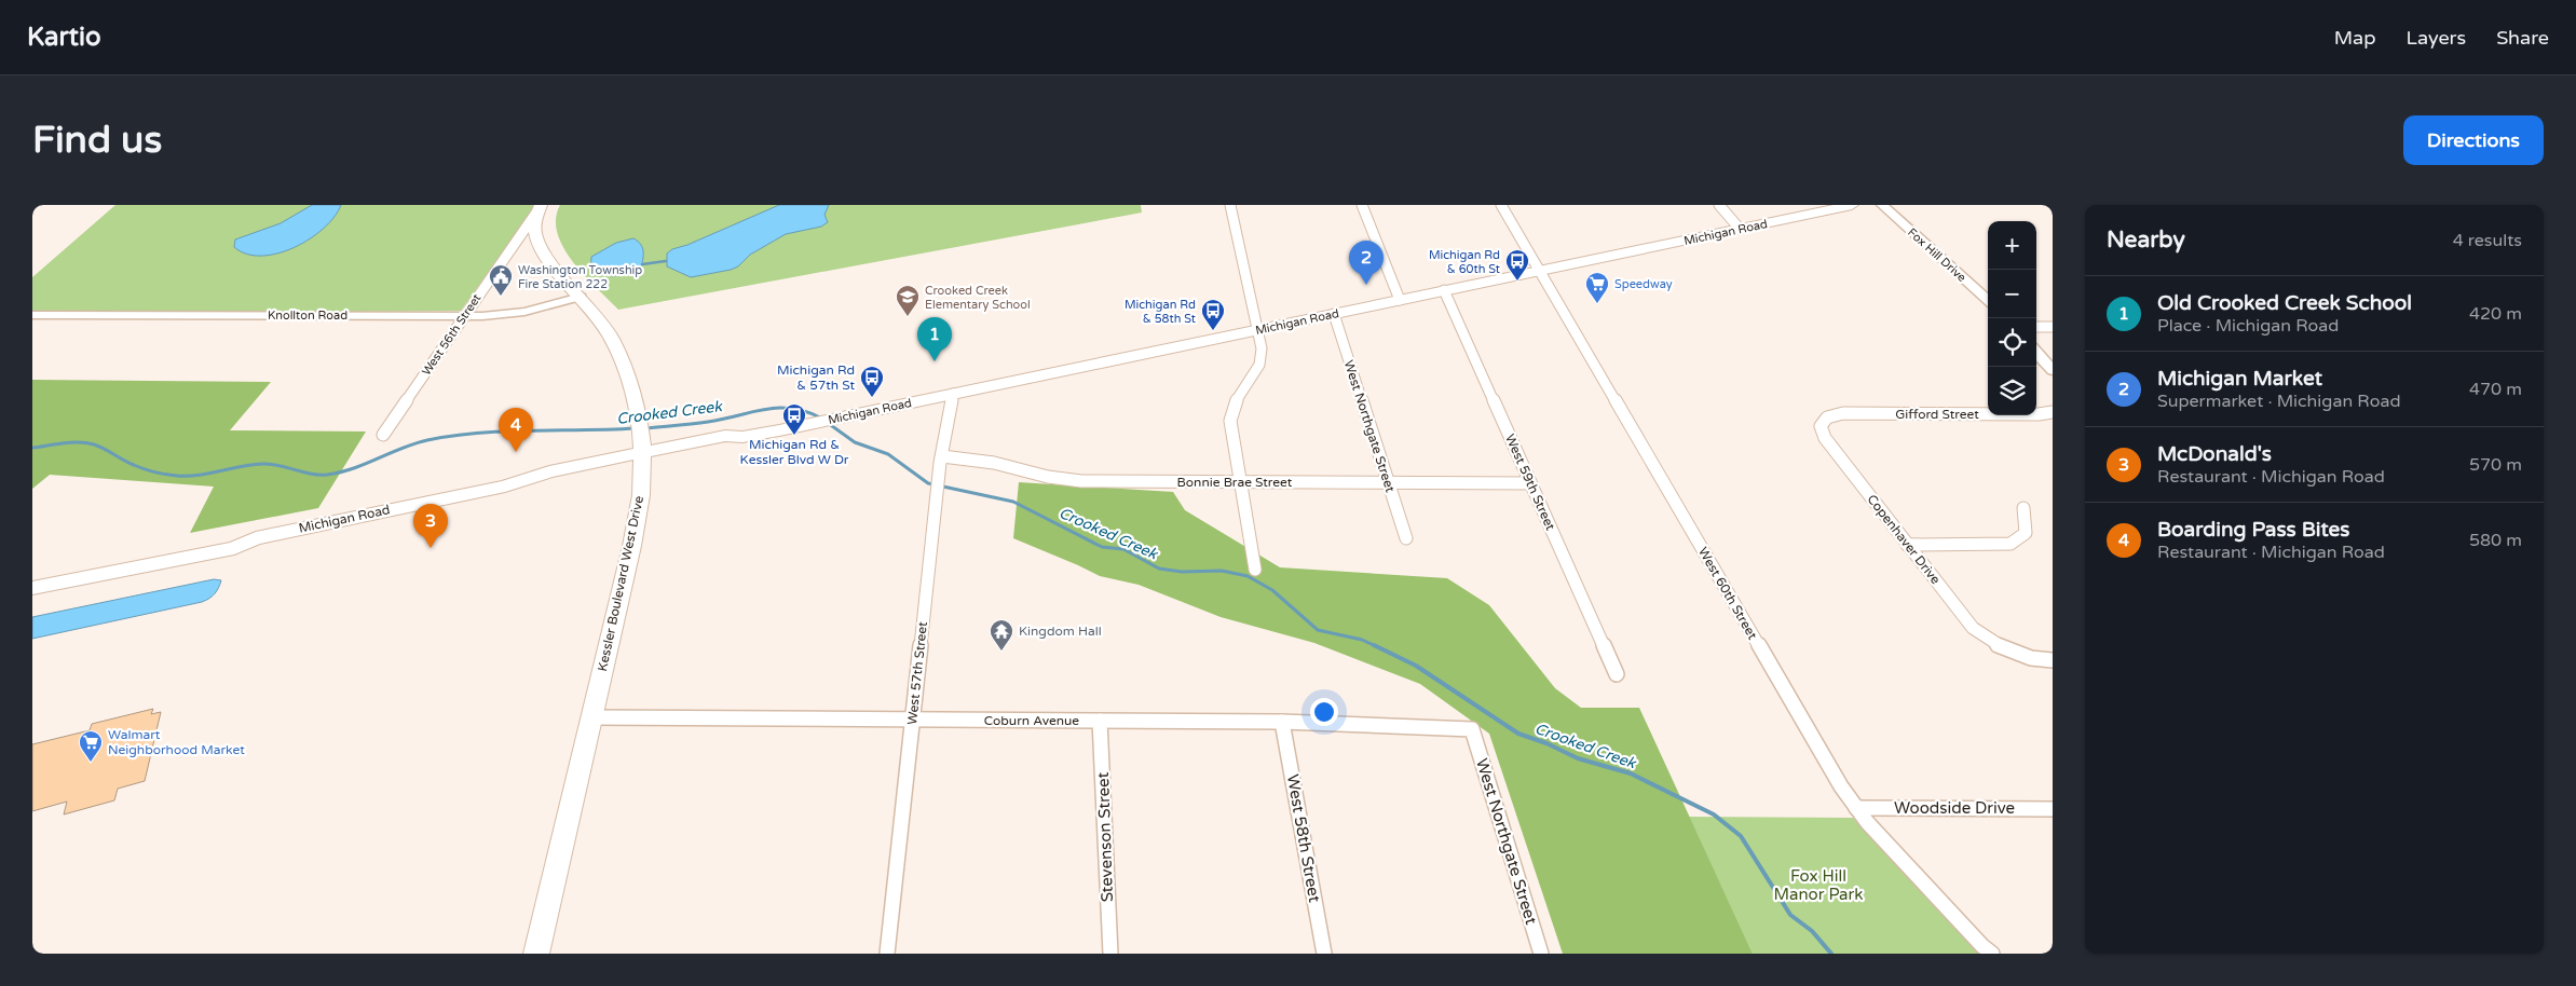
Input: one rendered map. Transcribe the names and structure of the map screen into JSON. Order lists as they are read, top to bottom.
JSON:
{
  "streets": {
    "main road": ["Michigan Road", "Kessler Boulevard West Drive"],
    "street": [
      "Fox Hill Drive",
      "Knollton Road",
      "West 56th Street",
      "Gifford Street",
      "West Northgate Street",
      "Bonnie Brae Street",
      "West 59th Street",
      "Copenhaver Drive",
      "West 60th Street",
      "West 57th Street",
      "Coburn Avenue",
      "Woodside Drive",
      "Stevenson Street",
      "West 58th Street"
    ]
  },
  "crossings": [
    ["Michigan Road", "West Northgate Street"],
    ["Michigan Road", "West 59th Street"],
    ["Michigan Road", "Kessler Boulevard West Drive"],
    ["Michigan Road", "West 60th Street"],
    ["Michigan Road", "West 57th Street"],
    ["Knollton Road", "West 56th Street"],
    ["Knollton Road", "Kessler Boulevard West Drive"],
    ["West 56th Street", "Kessler Boulevard West Drive"],
    ["Gifford Street", "Copenhaver Drive"],
    ["West Northgate Street", "Bonnie Brae Street"],
    ["West Northgate Street", "Coburn Avenue"],
    ["Bonnie Brae Street", "West 59th Street"],
    ["Bonnie Brae Street", "West 57th Street"],
    ["Kessler Boulevard West Drive", "Coburn Avenue"],
    ["West 60th Street", "Woodside Drive"],
    ["West 57th Street", "Coburn Avenue"],
    ["Coburn Avenue", "Stevenson Street"],
    ["Coburn Avenue", "West 58th Street"]
  ],
  "water": ["Crooked Creek"],
  "parks": ["Fox Hill Manor Park"],
  "places": {
    "bus stop": [
      "Michigan Rd & 60th St",
      "Michigan Rd & 58th St",
      "Michigan Rd & 57th St",
      "Michigan Rd & Kessler Blvd W Dr"
    ],
    "public building": ["Washington Township Fire Station 222"],
    "supermarket": ["Speedway", "Walmart Neighborhood Market"],
    "school or university": ["Crooked Creek Elementary School"],
    "temple": ["Kingdom Hall"]
  },
  "page": {
    "header": "Kartio",
    "nav": ["Map", "Layers", "Share"],
    "buttons": "Directions",
    "title": "Find us",
    "heading": ["Nearby", "4 results"],
    "map_buttons": ["+", "−"],
    "pins": [
      "2",
      "1",
      "4",
      "3"
    ],
    "list": [
      {
        "mark": "1",
        "name": "Old Crooked Creek School",
        "note": "Place · Michigan Road",
        "value": "420 m"
      },
      {
        "mark": "2",
        "name": "Michigan Market",
        "note": "Supermarket · Michigan Road",
        "value": "470 m"
      },
      {
        "mark": "3",
        "name": "McDonald's",
        "note": "Restaurant · Michigan Road",
        "value": "570 m"
      },
      {
        "mark": "4",
        "name": "Boarding Pass Bites",
        "note": "Restaurant · Michigan Road",
        "value": "580 m"
      }
    ]
  }
}
